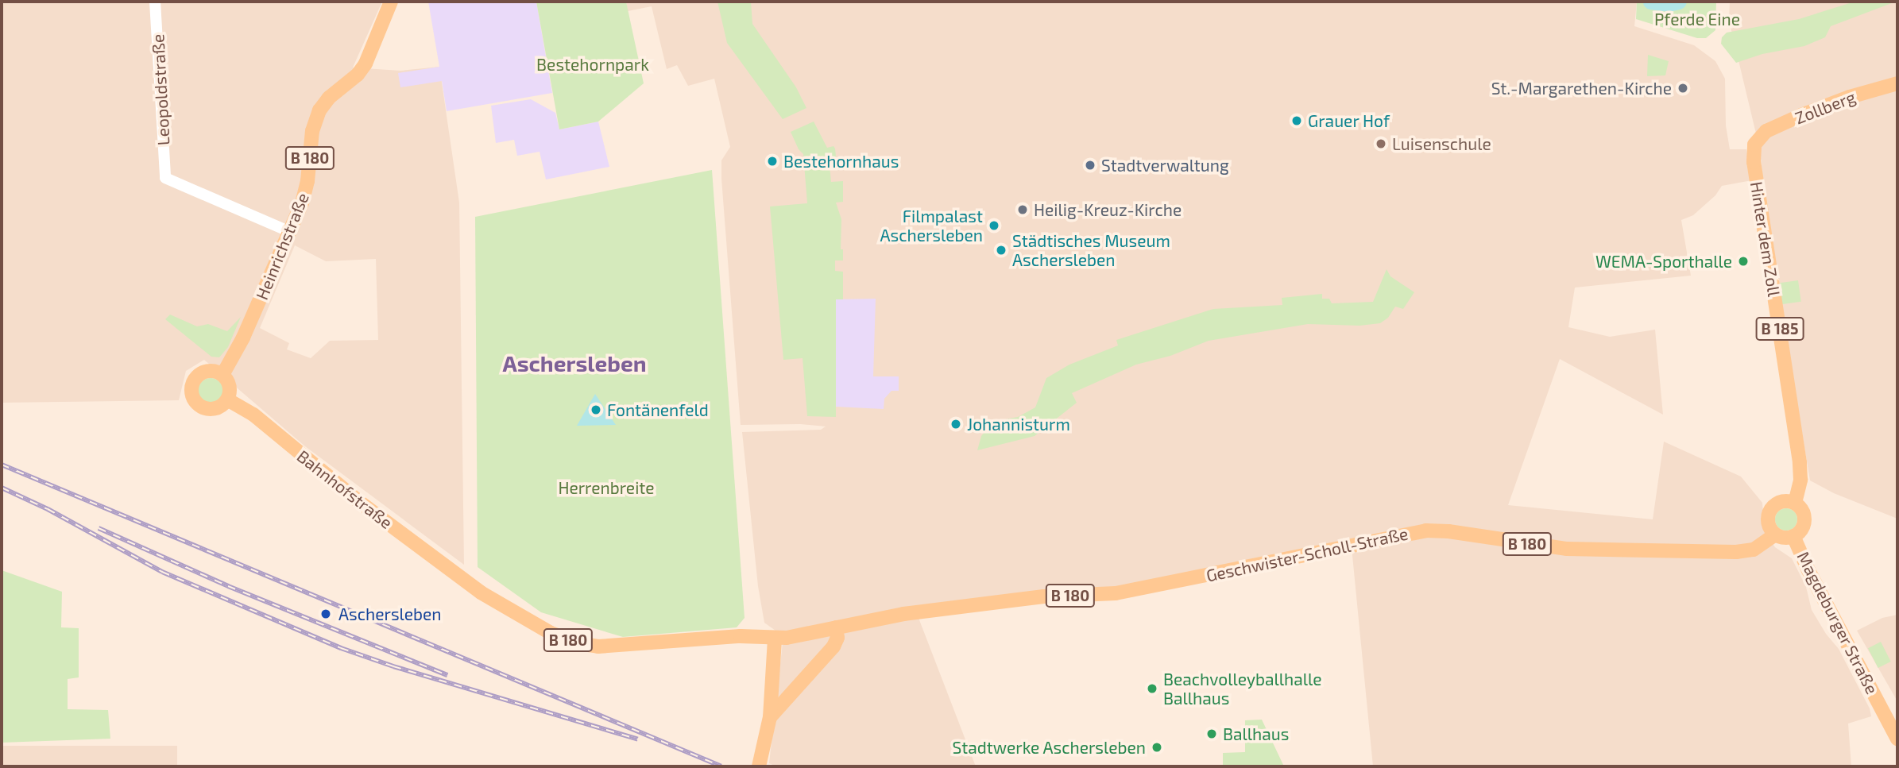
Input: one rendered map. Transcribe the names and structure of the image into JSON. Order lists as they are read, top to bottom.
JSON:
{
  "streets": {
    "main road": [
      "Zollberg",
      "B 180",
      "Hinter dem Zoll",
      "Heinrichstraße",
      "B 185",
      "Bahnhofstraße",
      "Geschwister-Scholl-Straße",
      "Magdeburger Straße"
    ],
    "street": ["Leopoldstraße"]
  },
  "crossings": [
    ["Leopoldstraße", "Heinrichstraße"],
    ["Zollberg", "Hinter dem Zoll"],
    ["B 180", "Bahnhofstraße"],
    ["B 180", "Geschwister-Scholl-Straße"],
    ["Hinter dem Zoll", "Geschwister-Scholl-Straße"],
    ["Hinter dem Zoll", "Magdeburger Straße"],
    ["Heinrichstraße", "Bahnhofstraße"],
    ["Geschwister-Scholl-Straße", "Magdeburger Straße"]
  ],
  "districts": ["Aschersleben"],
  "parks": ["Pferde Eine", "Bestehornpark", "Herrenbreite"],
  "places": [
    "St.-Margarethen-Kirche",
    "Grauer Hof",
    "Luisenschule",
    "Bestehornhaus",
    "Stadtverwaltung",
    "Heilig-Kreuz-Kirche",
    "Filmpalast Aschersleben",
    "Städtisches Museum Aschersleben",
    "WEMA-Sporthalle",
    "Fontänenfeld",
    "Johannisturm",
    "Aschersleben",
    "Beachvolleyballhalle Ballhaus",
    "Ballhaus",
    "Stadtwerke Aschersleben"
  ]
}
